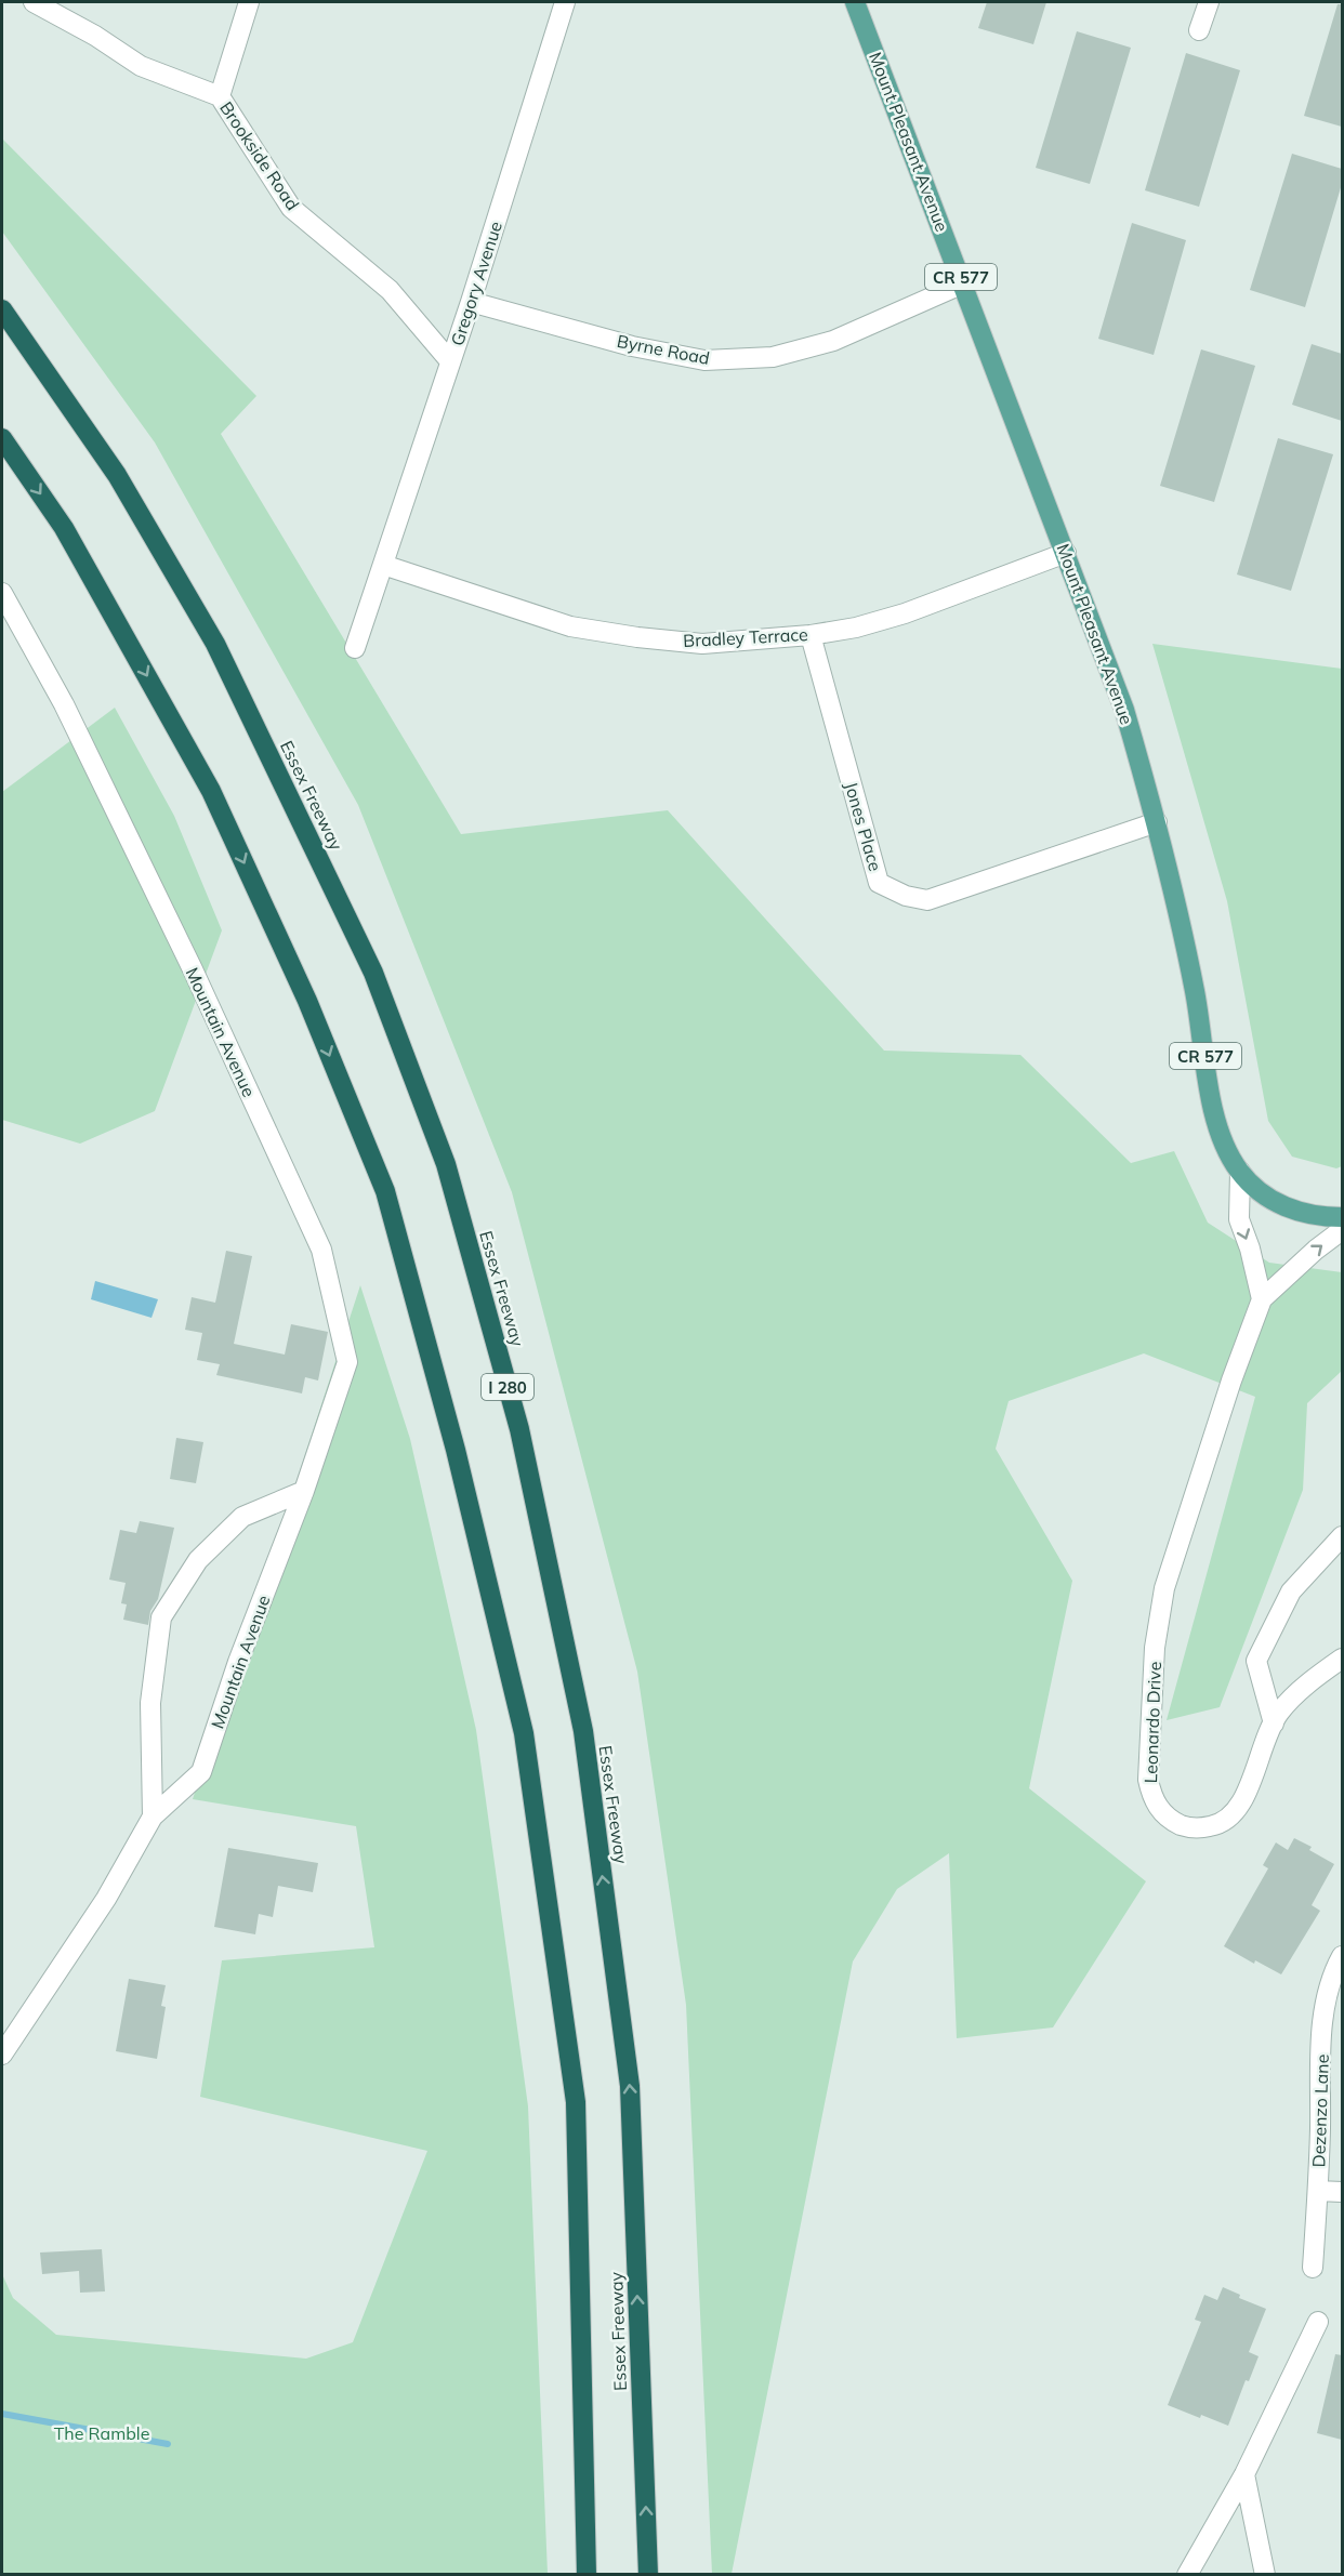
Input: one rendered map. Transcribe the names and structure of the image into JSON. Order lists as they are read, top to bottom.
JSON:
{
  "streets": {
    "highway": ["Essex Freeway", "I 280"],
    "main road": ["Mount Pleasant Avenue", "CR 577"],
    "street": [
      "Brookside Road",
      "Gregory Avenue",
      "Byrne Road",
      "Bradley Terrace",
      "Jones Place",
      "Mountain Avenue",
      "Leonardo Drive",
      "Dezenzo Lane"
    ]
  },
  "crossings": [
    ["Mount Pleasant Avenue", "Byrne Road"],
    ["Mount Pleasant Avenue", "Bradley Terrace"],
    ["Mount Pleasant Avenue", "Jones Place"],
    ["Brookside Road", "Gregory Avenue"],
    ["Gregory Avenue", "Byrne Road"],
    ["Gregory Avenue", "Bradley Terrace"],
    ["Bradley Terrace", "Jones Place"]
  ],
  "parks": ["The Ramble"]
}
